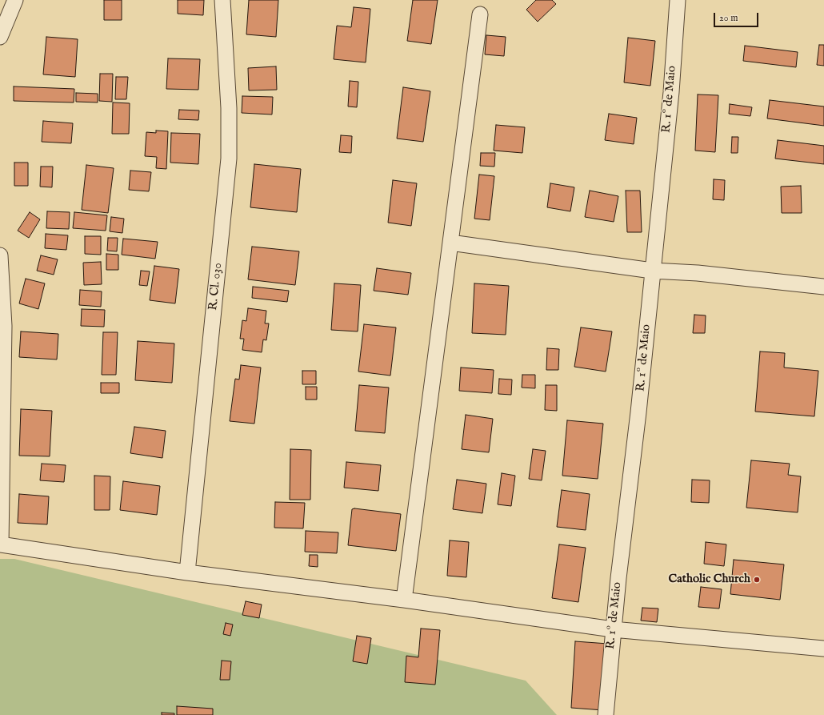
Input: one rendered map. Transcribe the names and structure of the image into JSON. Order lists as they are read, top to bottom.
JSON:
{
  "streets": {
    "street": ["R. 1º de Maio", "R. Cl. 030"]
  },
  "places": ["Catholic Church"],
  "scale_bar": "20 m"
}
